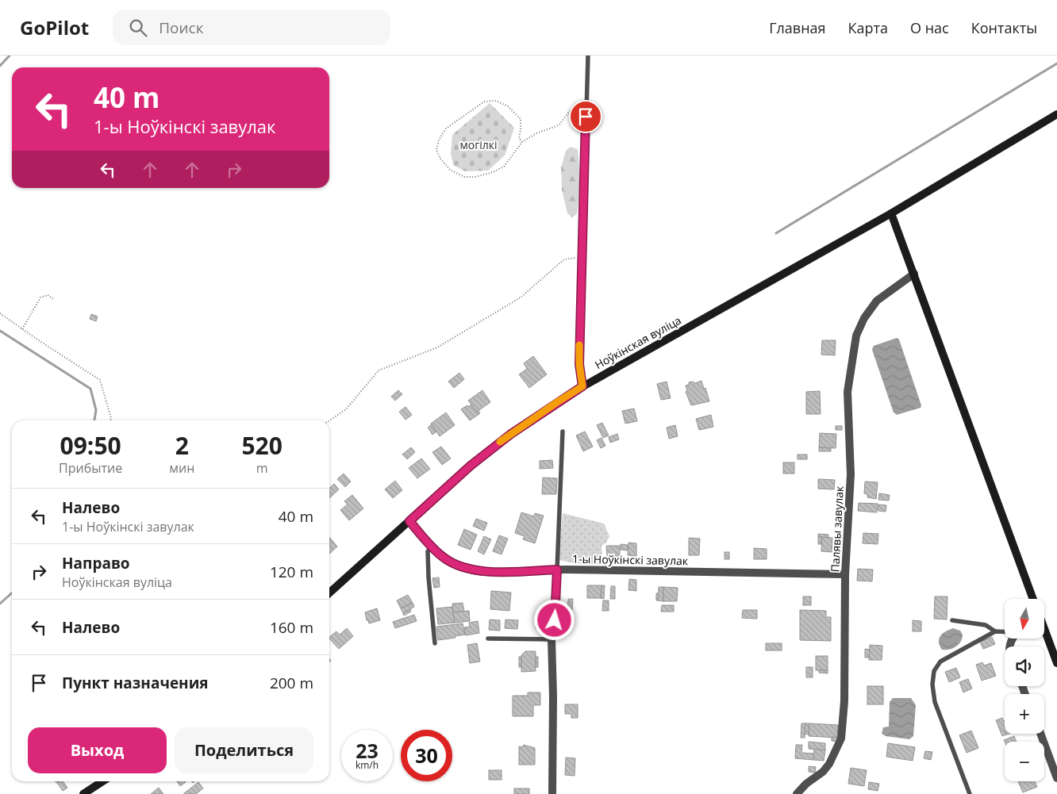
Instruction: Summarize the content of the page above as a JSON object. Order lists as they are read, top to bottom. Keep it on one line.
{"streets":{"main road":["Ноўкінская вуліца"],"street":["Палявы завулак","1-ы Ноўкінскі завулак"]},"crossings":[["Ноўкінская вуліца","1-ы Ноўкінскі завулак"],["Палявы завулак","1-ы Ноўкінскі завулак"]],"parks":["могілкі"],"north":"bottom","page":{"header":"GoPilot","search":"Поиск","nav":["Главная","Карта","О нас","Контакты"],"turn":["40 m","1-ы Ноўкінскі завулак"],"eta":["09:50","Прибытие","2","мин","520","m"],"list":[{"name":"Налево","note":"1-ы Ноўкінскі завулак","value":"40 m"},{"name":"Направо","note":"Ноўкінская вуліца","value":"120 m"},{"name":"Налево","value":"160 m"},{"name":"Пункт назначения","value":"200 m"}],"map_buttons":["+","−"],"buttons":["Выход","Поделиться"],"speed":"23 km/h","limit":"30"}}
